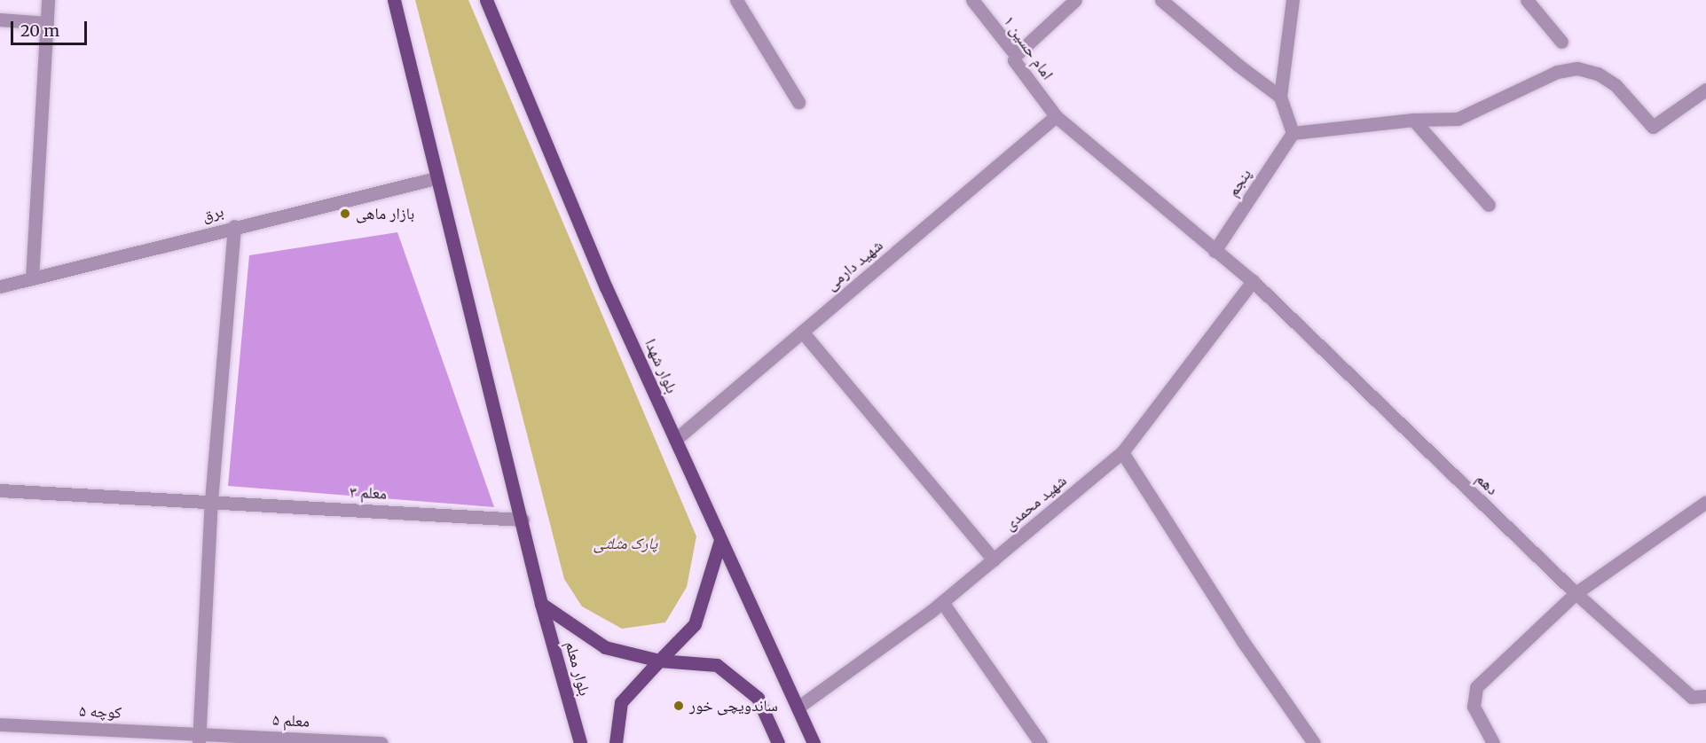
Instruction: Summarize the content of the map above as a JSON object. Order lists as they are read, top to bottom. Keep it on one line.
{"streets":{"main road":["بلوار شهدا","بلوار معلم"],"street":["امام حسین ۱","پنجم","برق","شهید دارمی","دهم","معلم ۳","شهید محمدی","کوچه ۵","معلم ۵"]},"crossings":[["امام حسین ۱","شهید دارمی"],["امام حسین ۱","دهم"],["پنجم","دهم"],["شهید دارمی","بلوار شهدا"],["شهید دارمی","دهم"],["بلوار شهدا","شهید محمدی"],["دهم","شهید محمدی"],["کوچه ۵","معلم ۵"]],"parks":["پارک مثلثی"],"places":["بازار ماهی","ساندویچی خور"],"scale_bar":"20 m"}
